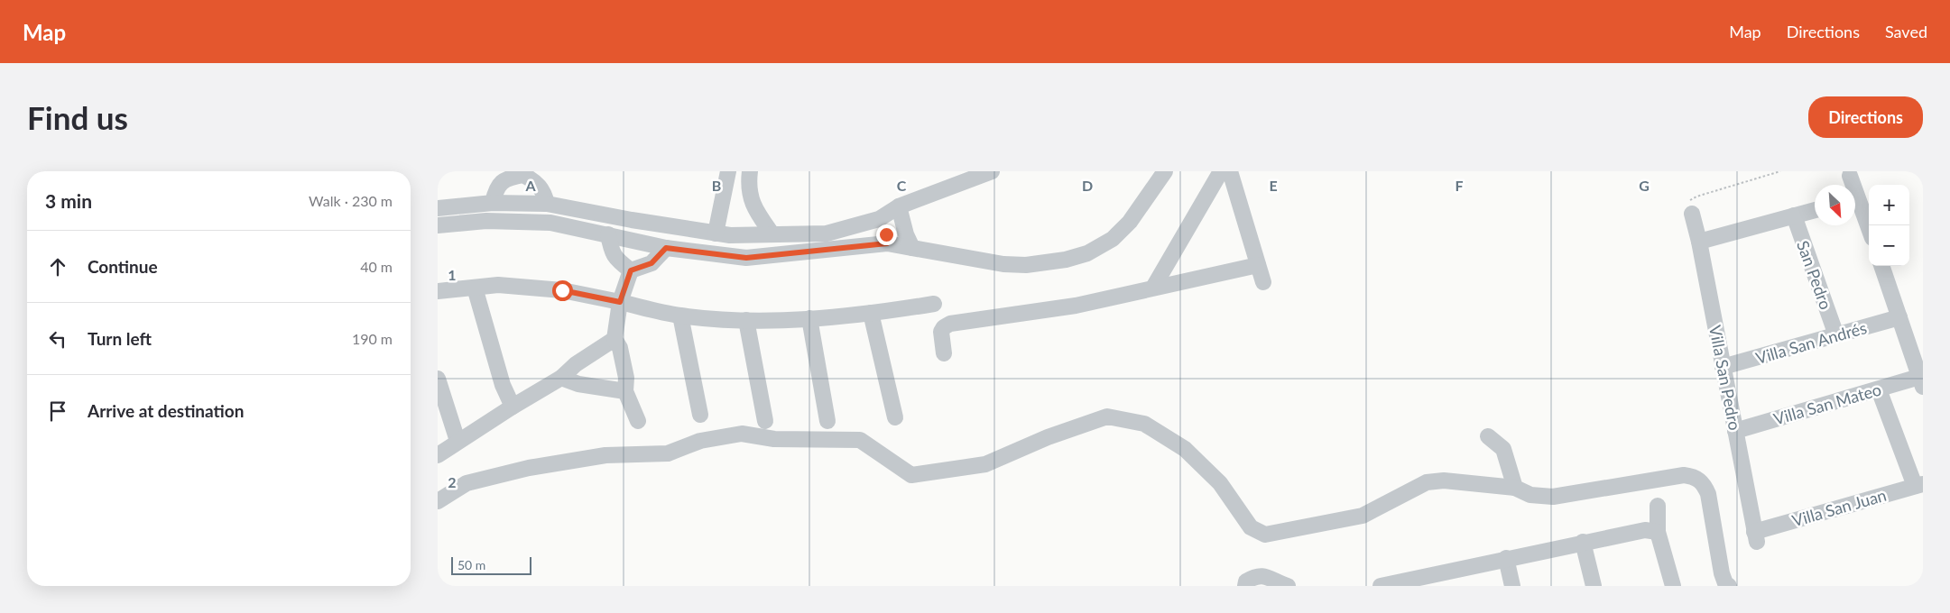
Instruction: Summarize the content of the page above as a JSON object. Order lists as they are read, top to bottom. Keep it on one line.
{"streets":{"street":["San Pedro","Villa San Andrés","Villa San Pedro","Villa San Mateo","Villa San Juan"]},"crossings":[["San Pedro","Villa San Andrés"],["Villa San Andrés","Villa San Pedro"],["Villa San Pedro","Villa San Mateo"],["Villa San Pedro","Villa San Juan"]],"scale_bar":"50 m","north":"bottom right","page":{"header":"Map","nav":["Map","Directions","Saved"],"buttons":"Directions","title":"Find us","heading":["3 min","Walk · 230 m"],"map_buttons":["+","−"],"list":[["Continue","40 m"],["Turn left","190 m"],"Arrive at destination"],"scale":"50 m"},"grid":{"columns":["A","B","C","D","E","F","G"],"rows":["1","2"]}}
